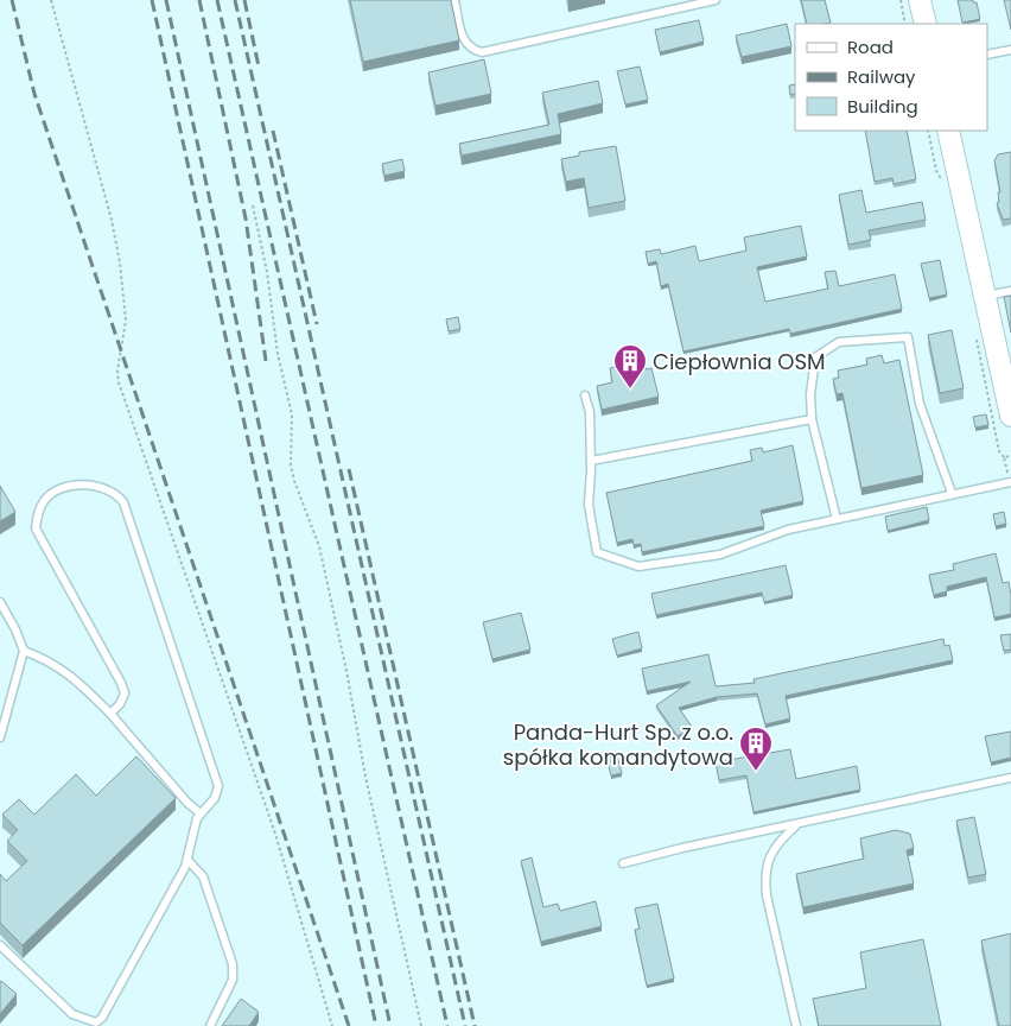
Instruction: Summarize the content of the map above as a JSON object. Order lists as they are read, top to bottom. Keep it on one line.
{"places":{"building":["Ciepłownia OSM","Panda-Hurt Sp. z o.o. spółka komandytowa"]},"legend":["Road","Railway","Building"]}
